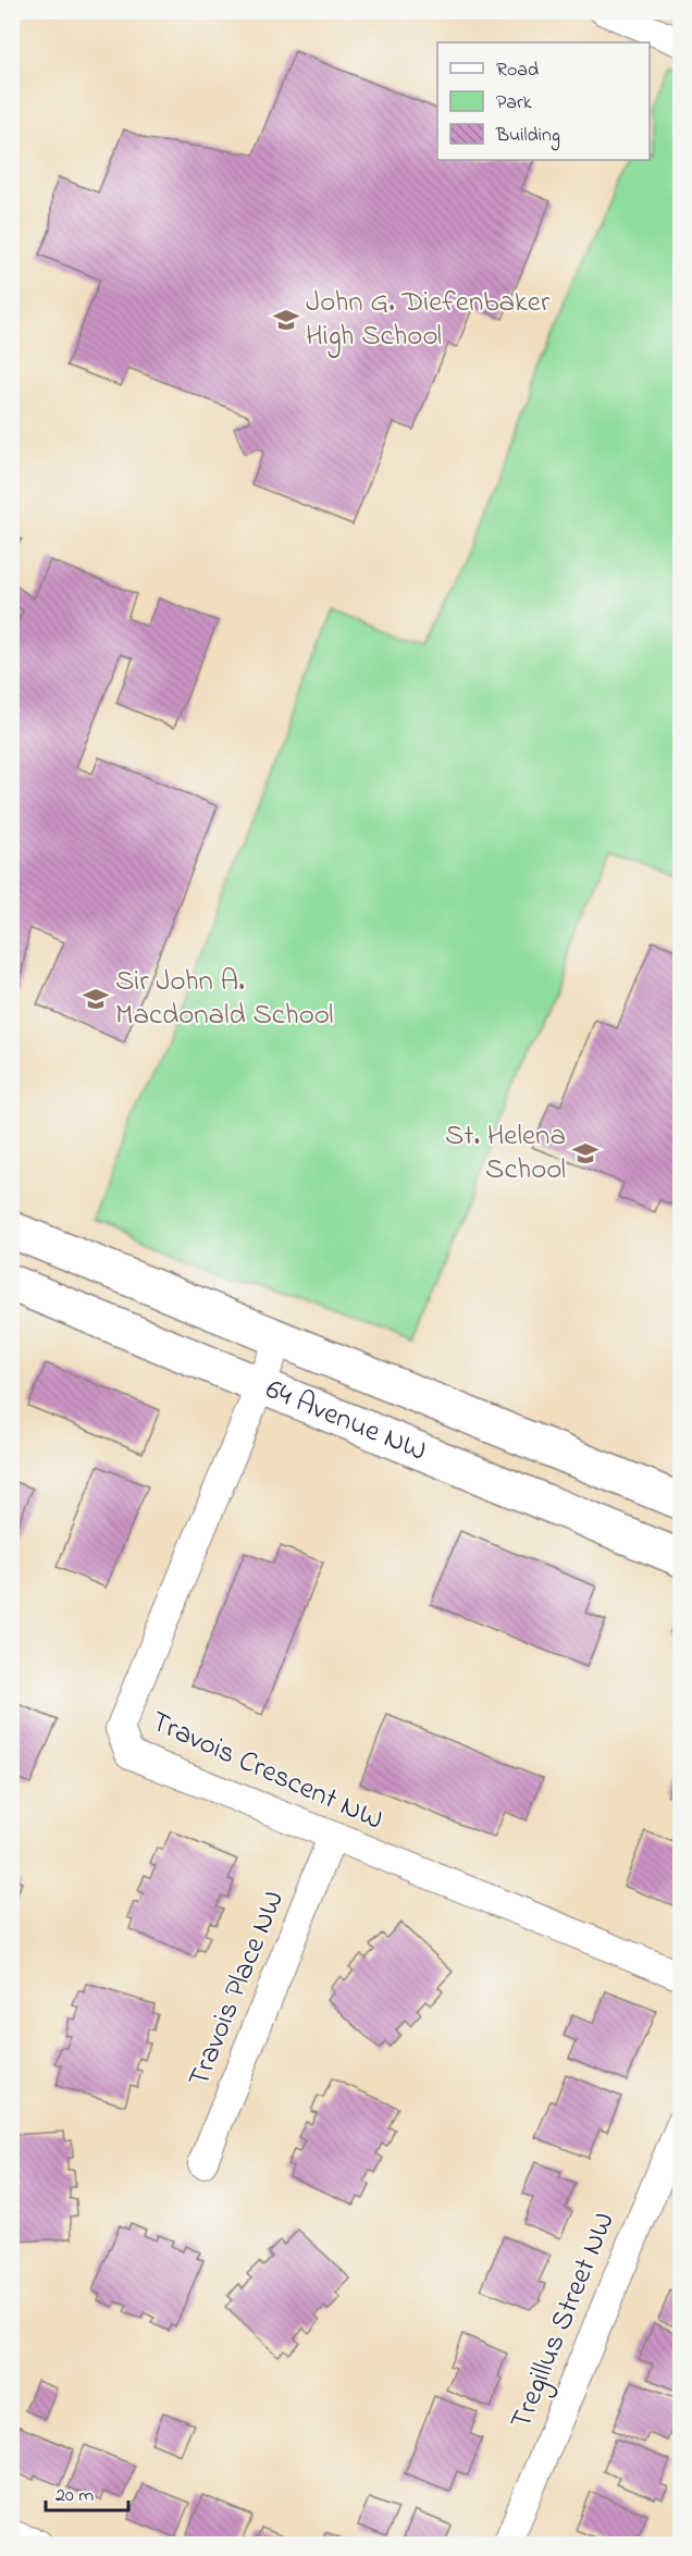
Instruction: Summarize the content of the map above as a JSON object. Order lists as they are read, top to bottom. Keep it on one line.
{"streets":{"main road":["64 Avenue NW"],"street":["Travois Crescent NW","Travois Place NW","Tregillus Street NW"]},"crossings":[["64 Avenue NW","Travois Crescent NW"],["Travois Crescent NW","Travois Place NW"]],"places":{"school or university":["John G. Diefenbaker High School","Sir John A. Macdonald School","St. Helena School"]},"legend":["Road","Park","Building"],"scale_bar":"20 m"}
